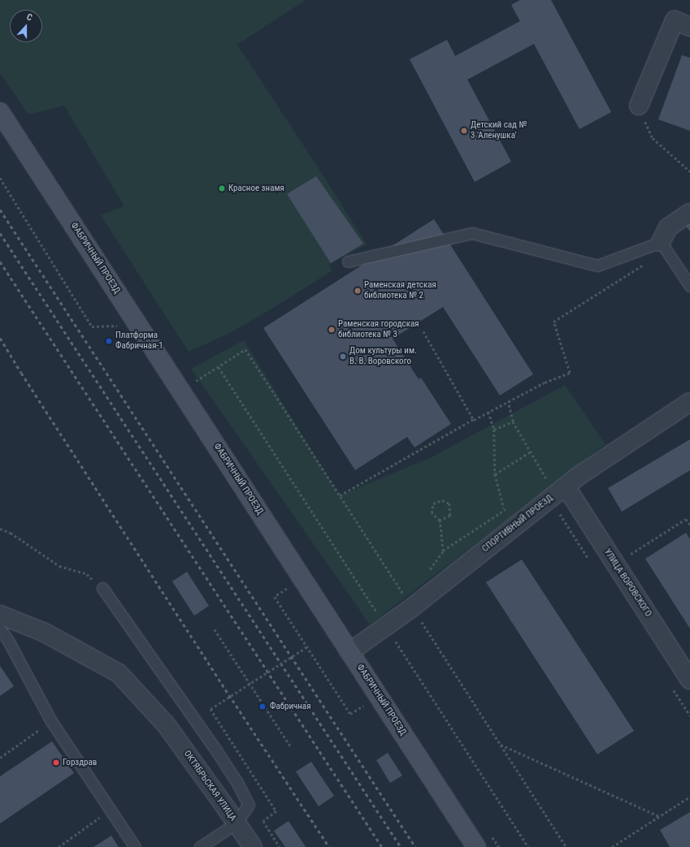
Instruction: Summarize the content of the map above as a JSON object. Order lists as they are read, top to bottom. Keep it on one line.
{"streets":{"main road":["ФАБРИЧНЫЙ ПРОЕЗД"],"street":["СПОРТИВНЫЙ ПРОЕЗД","УЛИЦА ВОРОВСКОГО","ОКТЯБРЬСКАЯ УЛИЦА"]},"crossings":[["ФАБРИЧНЫЙ ПРОЕЗД","СПОРТИВНЫЙ ПРОЕЗД"],["СПОРТИВНЫЙ ПРОЕЗД","УЛИЦА ВОРОВСКОГО"]],"places":["Детский сад № 3 'Аленушка'","Красное знамя","Раменская детская библиотека № 2","Раменская городская библиотека № 3","Платформа Фабричная-1","Дом культуры им. В. В. Воровского","Фабричная","Горздрав"],"north":"top"}
